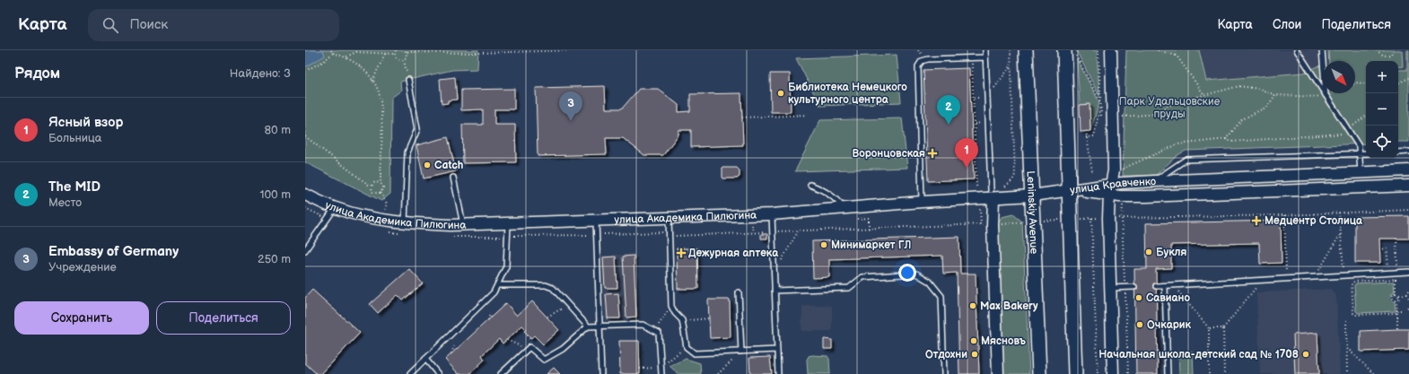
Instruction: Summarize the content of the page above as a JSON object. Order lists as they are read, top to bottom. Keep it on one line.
{"streets":{"main road":["Leninskiy Avenue"],"street":["улица Кравченко","улица Академика Пилюгина"]},"crossings":[["улица Кравченко","улица Академика Пилюгина"],["Leninskiy Avenue","улица Академика Пилюгина"]],"parks":["Парк Удальцовские пруды"],"places":{"other":["Библиотека Немецкого культурного центра","Catch","Минимаркет ГЛ","Букля","Савиано","Max Bakery","Очкарик","Мясновъ","Отдохни","Начальная школа-детский сад № 1708"],"health":["Воронцовская","Медцентр Столица","Дежурная аптека"]},"north":"bottom right","page":{"header":"Карта","search":"Поиск","nav":["Карта","Слои","Поделиться"],"heading":["Рядом","Найдено: 3"],"map_buttons":["+","−"],"pins":["3","2","1"],"list":[{"mark":"1","name":"Ясный взор","note":"Больница","value":"80 m"},{"mark":"2","name":"The MID","note":"Место","value":"100 m"},{"mark":"3","name":"Embassy of Germany","note":"Учреждение","value":"250 m"}],"buttons":["Сохранить","Поделиться"]}}
